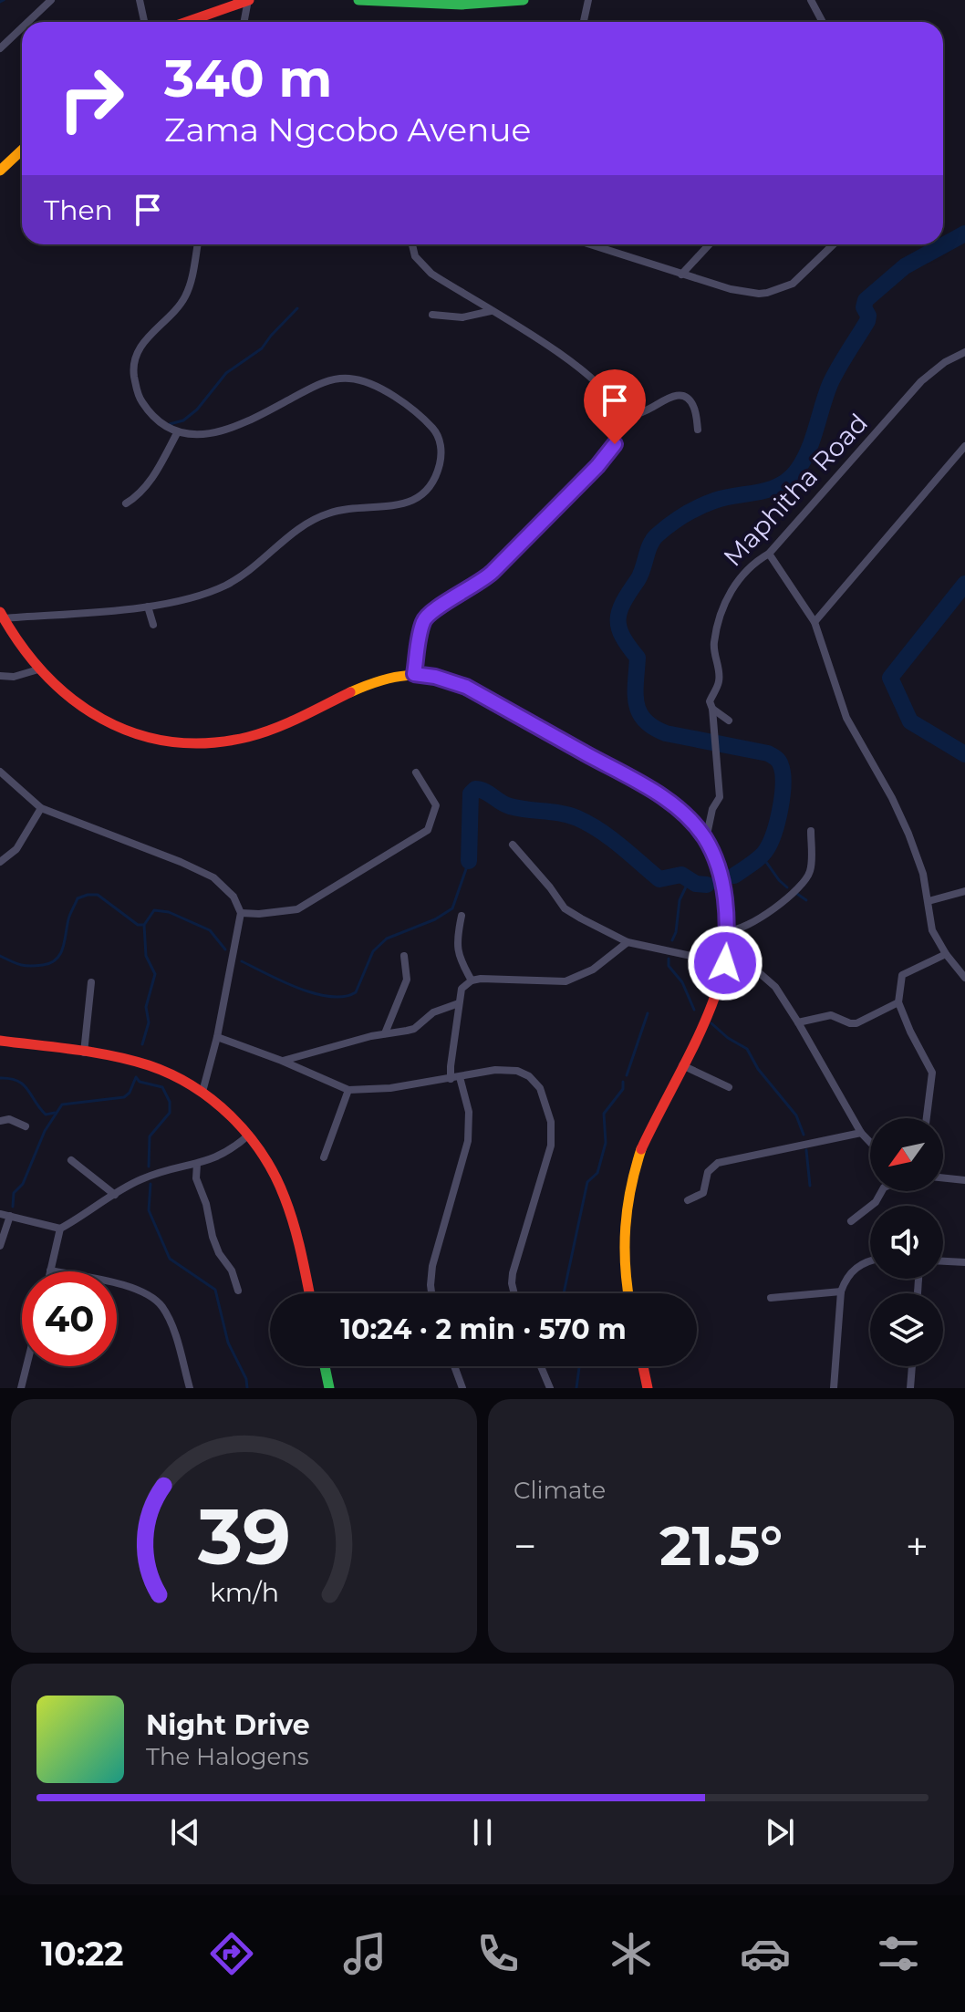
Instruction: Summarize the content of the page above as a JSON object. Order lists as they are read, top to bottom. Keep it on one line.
{"streets":{"street":["Maphitha Road"]},"north":"bottom left","page":{"turn":["340 m","Zama Ngcobo Avenue"],"then":"Then","limit":"40","trip":"10:24 · 2 min · 570 m","tile":"Climate","heat":["−","21.5°","+"],"song":["Night Drive","The Halogens"],"tabs":"10:22","gauge":["39","km/h"]}}
